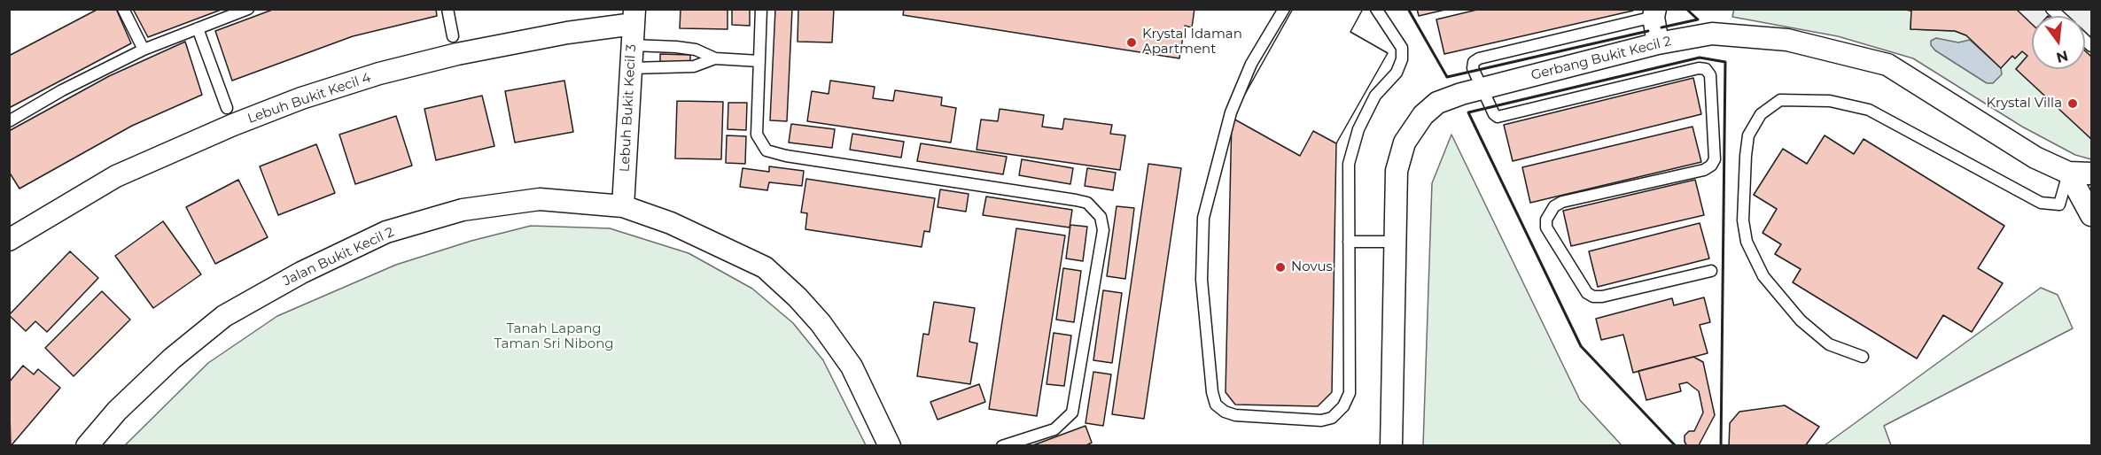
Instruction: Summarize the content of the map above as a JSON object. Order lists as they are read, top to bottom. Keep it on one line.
{"streets":{"street":["Gerbang Bukit Kecil 2","Lebuh Bukit Kecil 4","Lebuh Bukit Kecil 3","Jalan Bukit Kecil 2"]},"crossings":[["Lebuh Bukit Kecil 4","Lebuh Bukit Kecil 3"],["Lebuh Bukit Kecil 3","Jalan Bukit Kecil 2"]],"parks":["Tanah Lapang Taman Sri Nibong"],"places":["Krystal Idaman Apartment","Krystal Villa","Novus"],"north":"bottom"}
